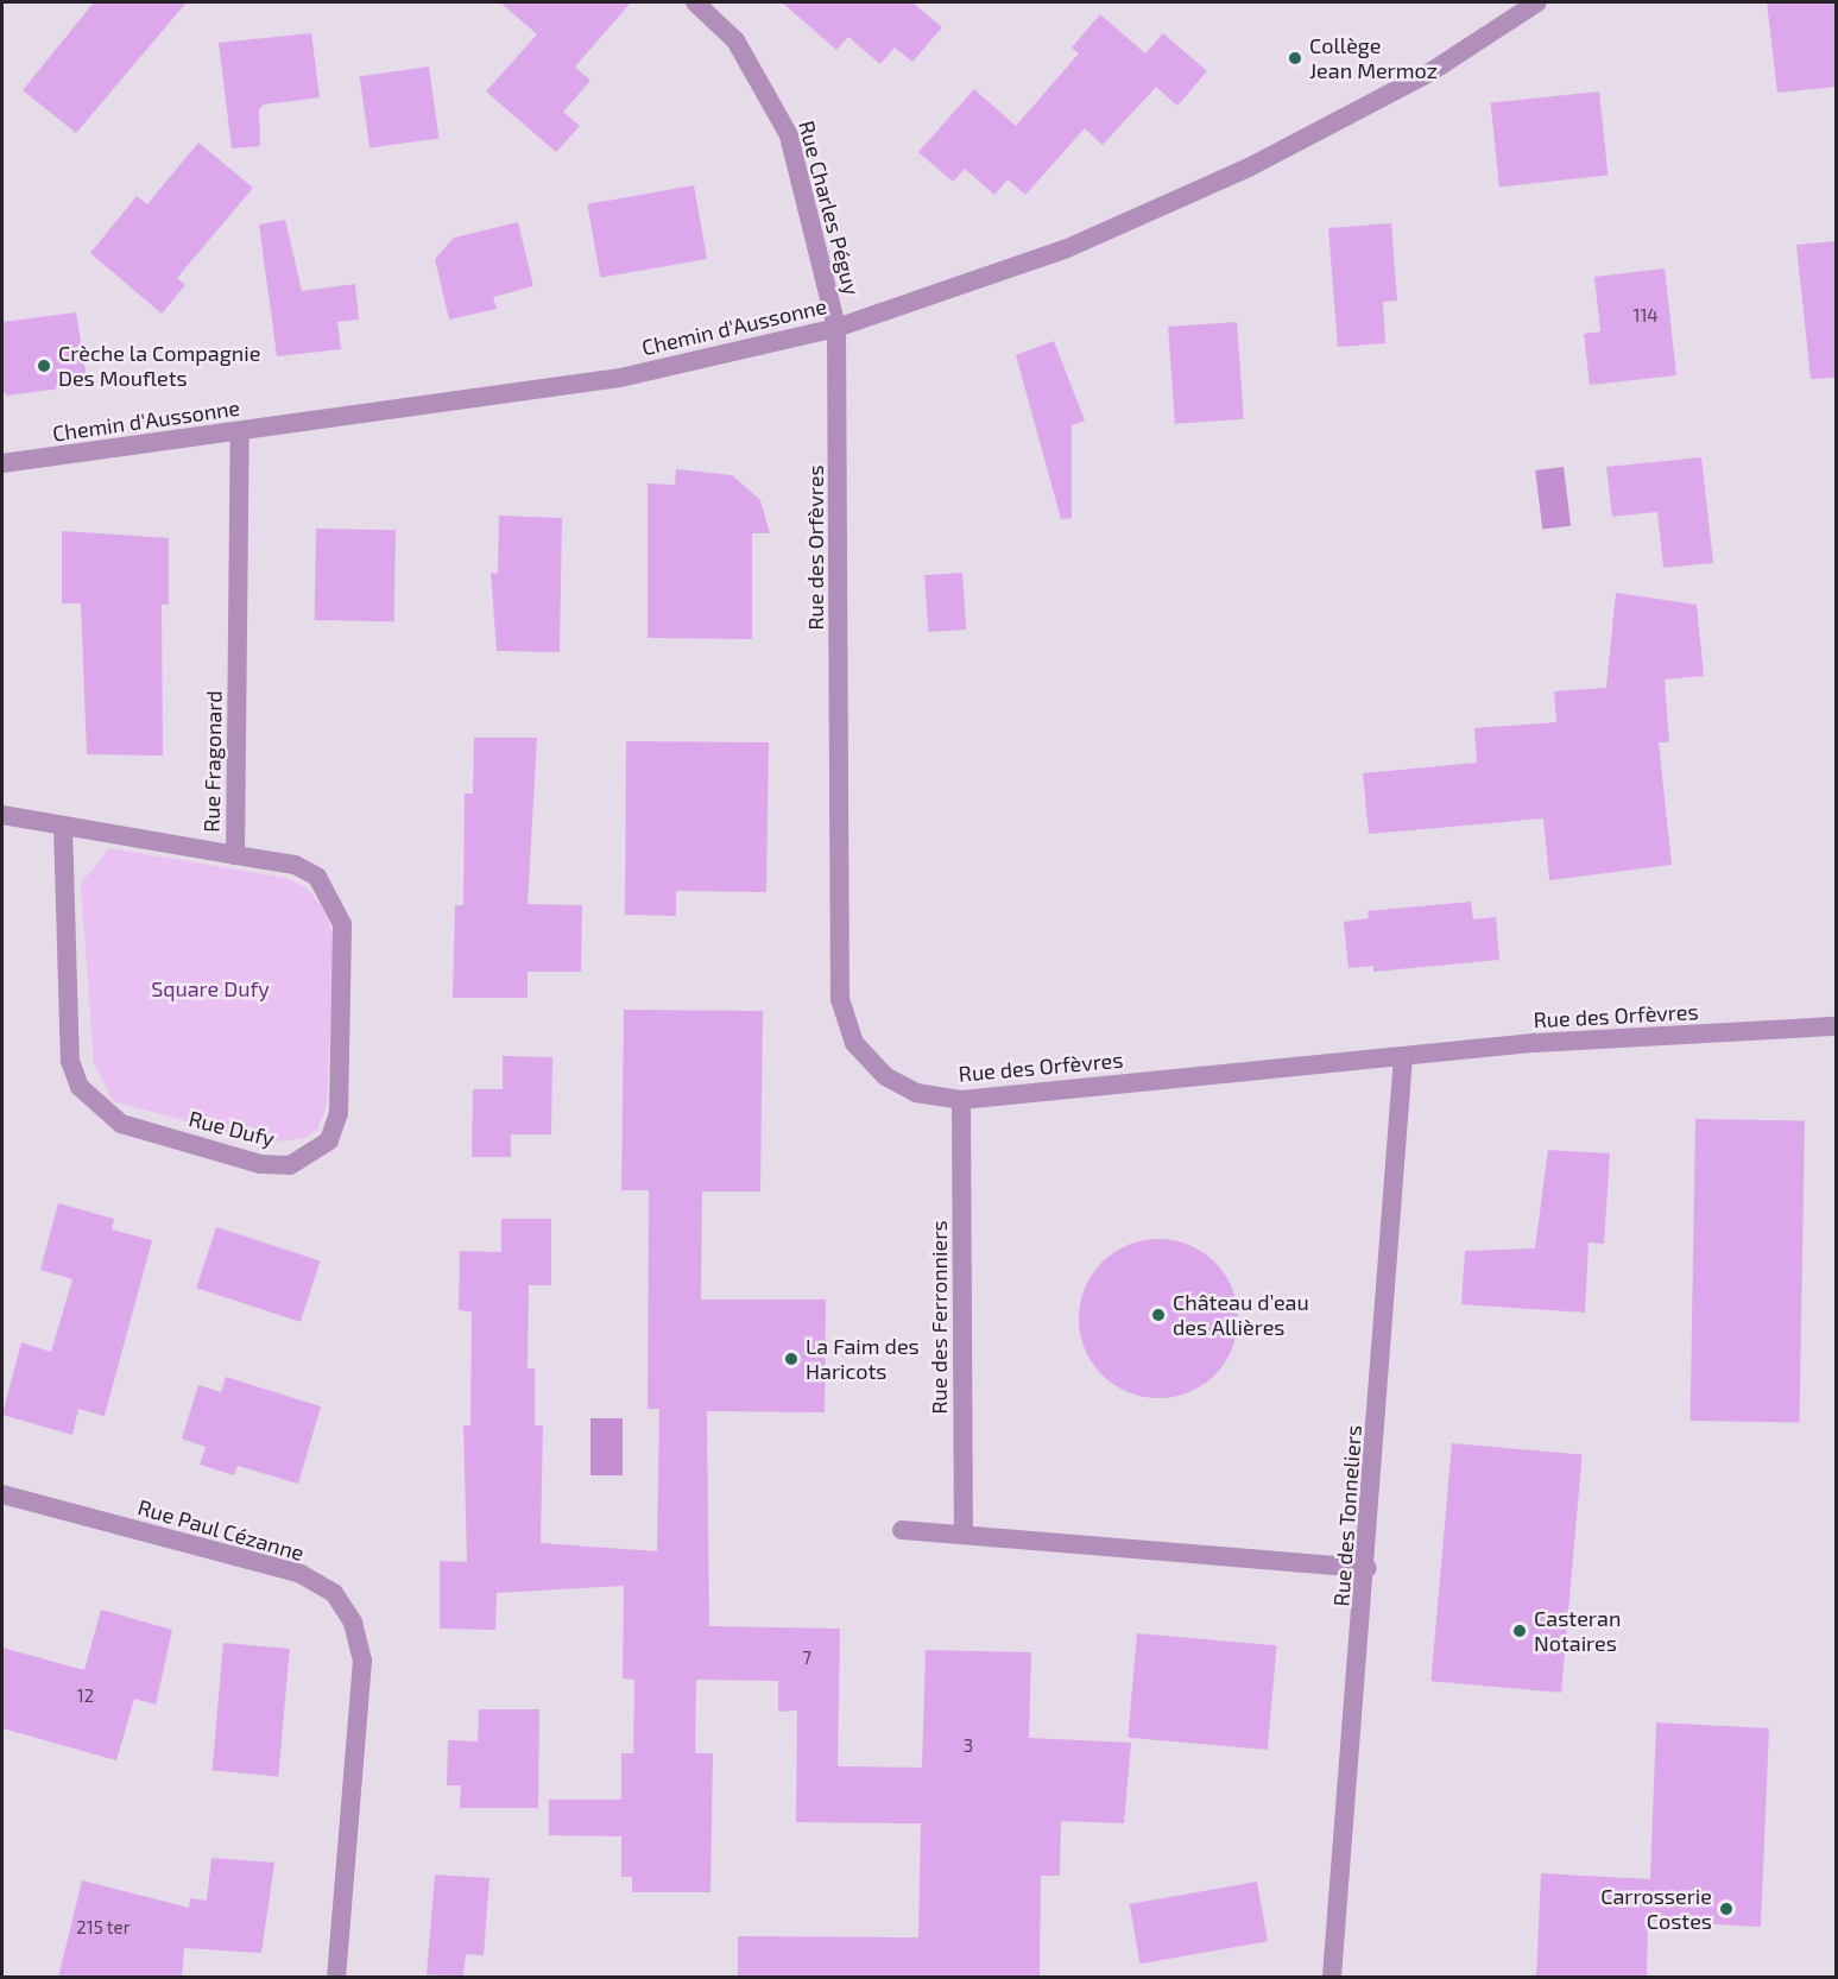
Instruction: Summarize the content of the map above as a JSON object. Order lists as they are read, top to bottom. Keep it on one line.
{"streets":{"street":["Rue Charles Péguy","Chemin d'Aussonne","Rue des Orfèvres","Rue Fragonard","Rue Dufy","Rue des Ferronniers","Rue des Tonneliers","Rue Paul Cézanne"]},"crossings":[["Rue Charles Péguy","Chemin d'Aussonne"],["Rue Charles Péguy","Rue des Orfèvres"],["Chemin d'Aussonne","Rue des Orfèvres"],["Chemin d'Aussonne","Rue Fragonard"],["Rue des Orfèvres","Rue des Ferronniers"],["Rue des Orfèvres","Rue des Tonneliers"],["Rue Fragonard","Rue Dufy"]],"parks":["Square Dufy"],"places":["Collège Jean Mermoz","Crèche la Compagnie Des Mouflets","Château d’eau des Allières","La Faim des Haricots","Casteran Notaires","Carrosserie Costes"],"house_numbers":["114","7","12","3","215 ter"]}
